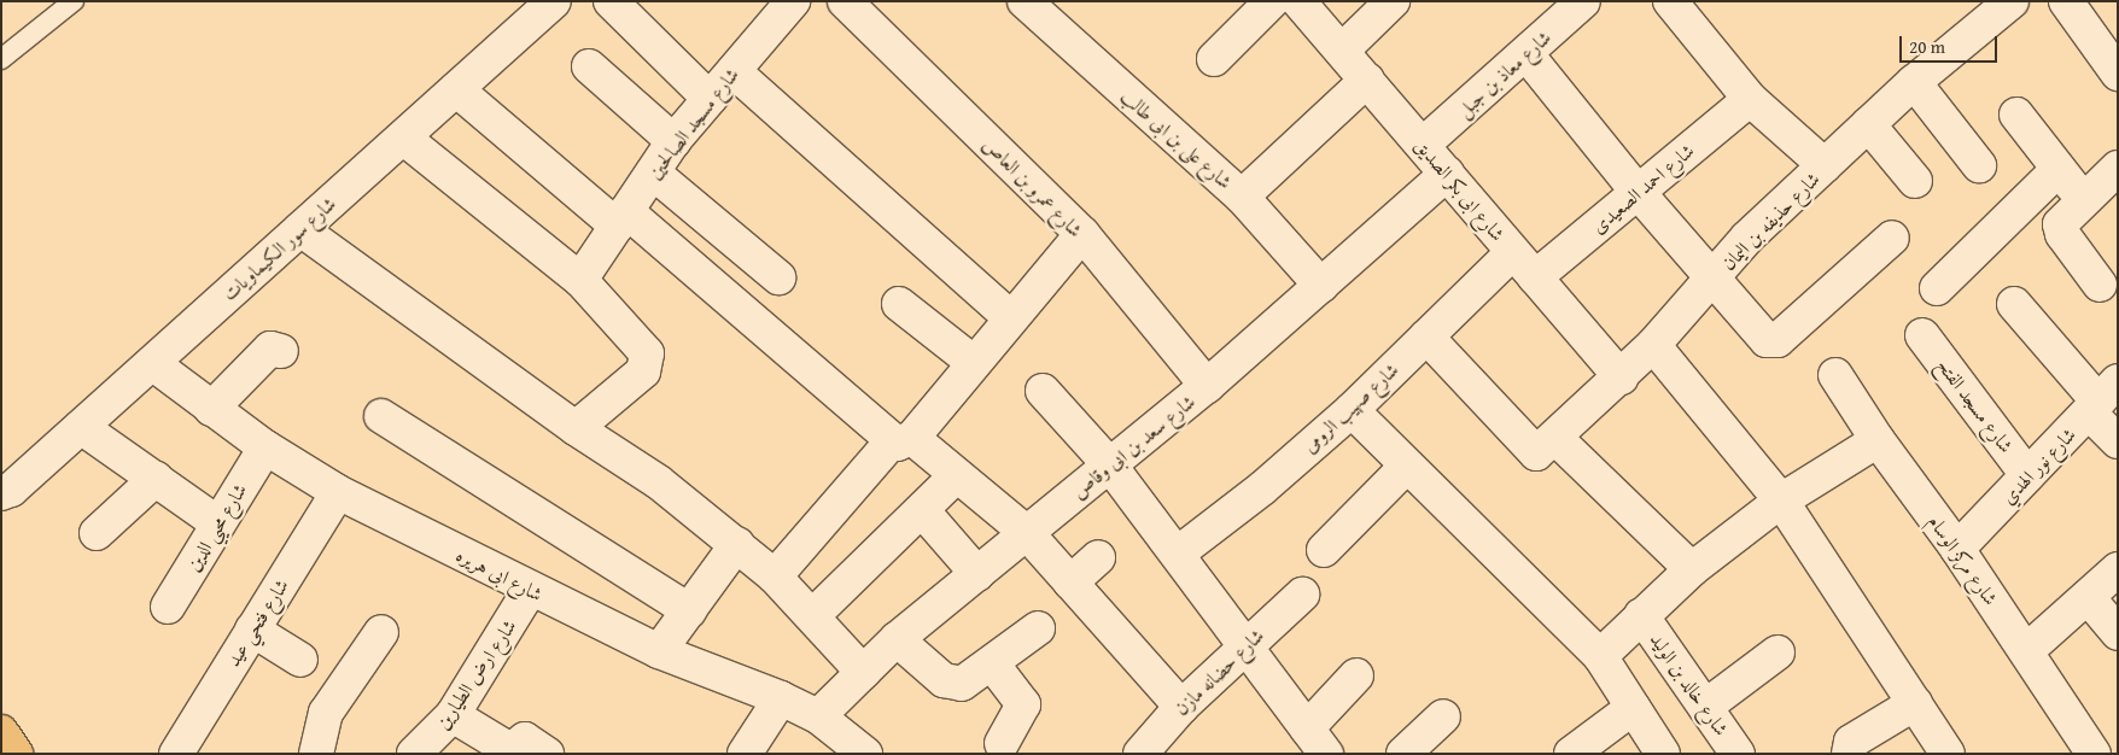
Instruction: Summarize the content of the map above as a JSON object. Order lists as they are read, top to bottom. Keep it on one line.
{"streets":{"street":["شارع معاذ بن جبل","شارع مسجد الصالحين","شارع على بن ابى طالب","شارع عمرو بن العاص","شارع احمد الصعيدى","شارع ابى بكر الصديق","شارع حذيفه بن اليمان","شارع سور الكيماويات","شارع مسجد الفتح","شارع صهيب الرومى","شارع سعد بن ابى وقاص","شارع نور الهدي","شارع محيي الدين","شارع مركز الوسام","شارع ابى هريره","شارع فتحي عيد","شارع حضانه مازن","شارع ارض الطيارين","شارع خالد بن الوليد"]},"crossings":[["شارع معاذ بن جبل","شارع ابى بكر الصديق"],["شارع على بن ابى طالب","شارع سعد بن ابى وقاص"],["شارع عمرو بن العاص","شارع سعد بن ابى وقاص"],["شارع احمد الصعيدى","شارع ابى بكر الصديق"],["شارع ابى بكر الصديق","شارع حذيفه بن اليمان"],["شارع ابى بكر الصديق","شارع صهيب الرومى"],["شارع ابى بكر الصديق","شارع سعد بن ابى وقاص"],["شارع سور الكيماويات","شارع ابى هريره"],["شارع مسجد الفتح","شارع نور الهدي"],["شارع سعد بن ابى وقاص","شارع ابى هريره"],["شارع نور الهدي","شارع مركز الوسام"],["شارع محيي الدين","شارع ابى هريره"],["شارع ابى هريره","شارع فتحي عيد"],["شارع ابى هريره","شارع ارض الطيارين"]],"scale_bar":"20 m"}
